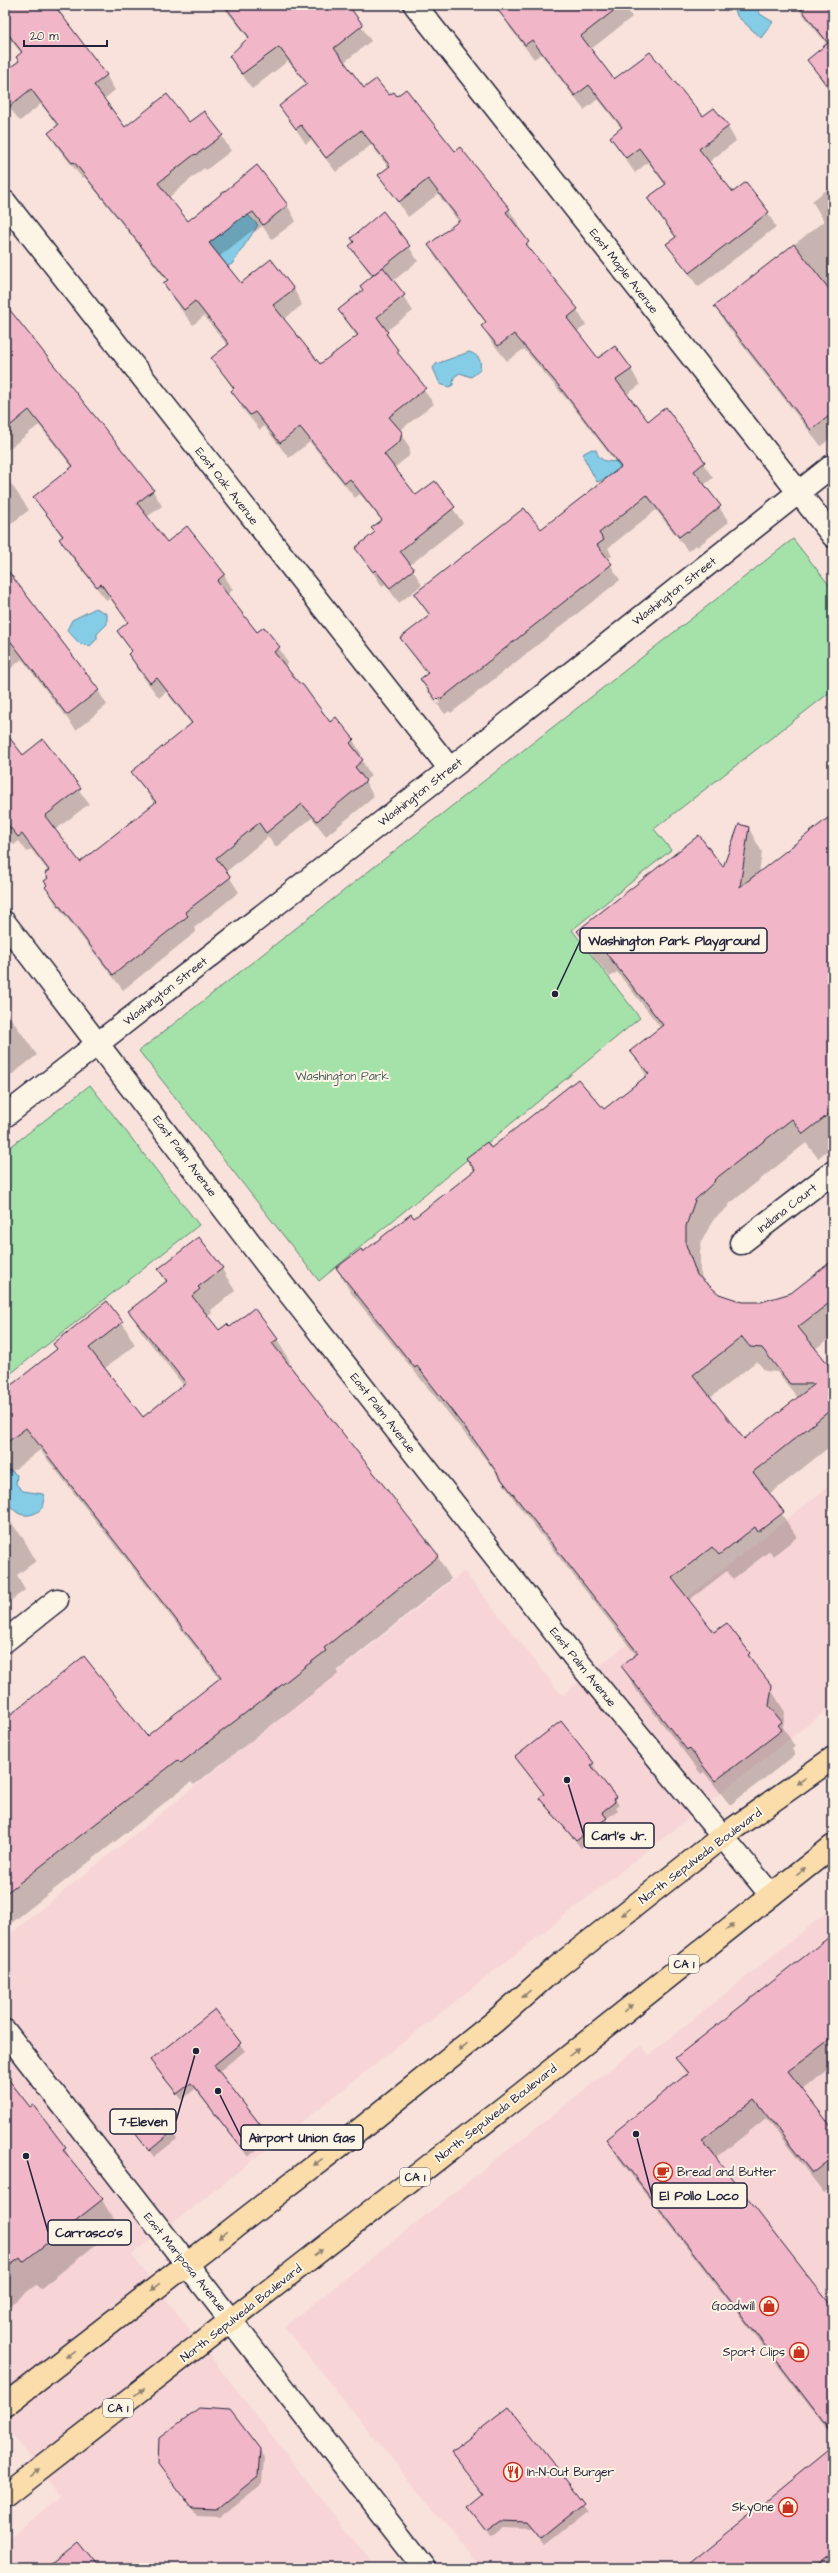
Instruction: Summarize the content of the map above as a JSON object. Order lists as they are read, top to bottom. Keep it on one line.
{"streets":{"highway":["North Sepulveda Boulevard","CA 1"],"street":["East Maple Avenue","East Oak Avenue","Washington Street","East Palm Avenue","Indiana Court","East Mariposa Avenue"]},"crossings":[["East Maple Avenue","Washington Street"],["East Oak Avenue","Washington Street"],["Washington Street","East Palm Avenue"],["East Palm Avenue","North Sepulveda Boulevard"],["North Sepulveda Boulevard","East Mariposa Avenue"]],"parks":["Washington Park"],"places":{"other":["Washington Park Playground","Carl's Jr.","7-Eleven","Airport Union Gas","El Pollo Loco","Carrasco's"],"cafe":["Bread and Butter"],"shop":["Goodwill","Sport Clips","SkyOne"],"restaurant":["In-N-Out Burger"]},"scale_bar":"20 m"}
